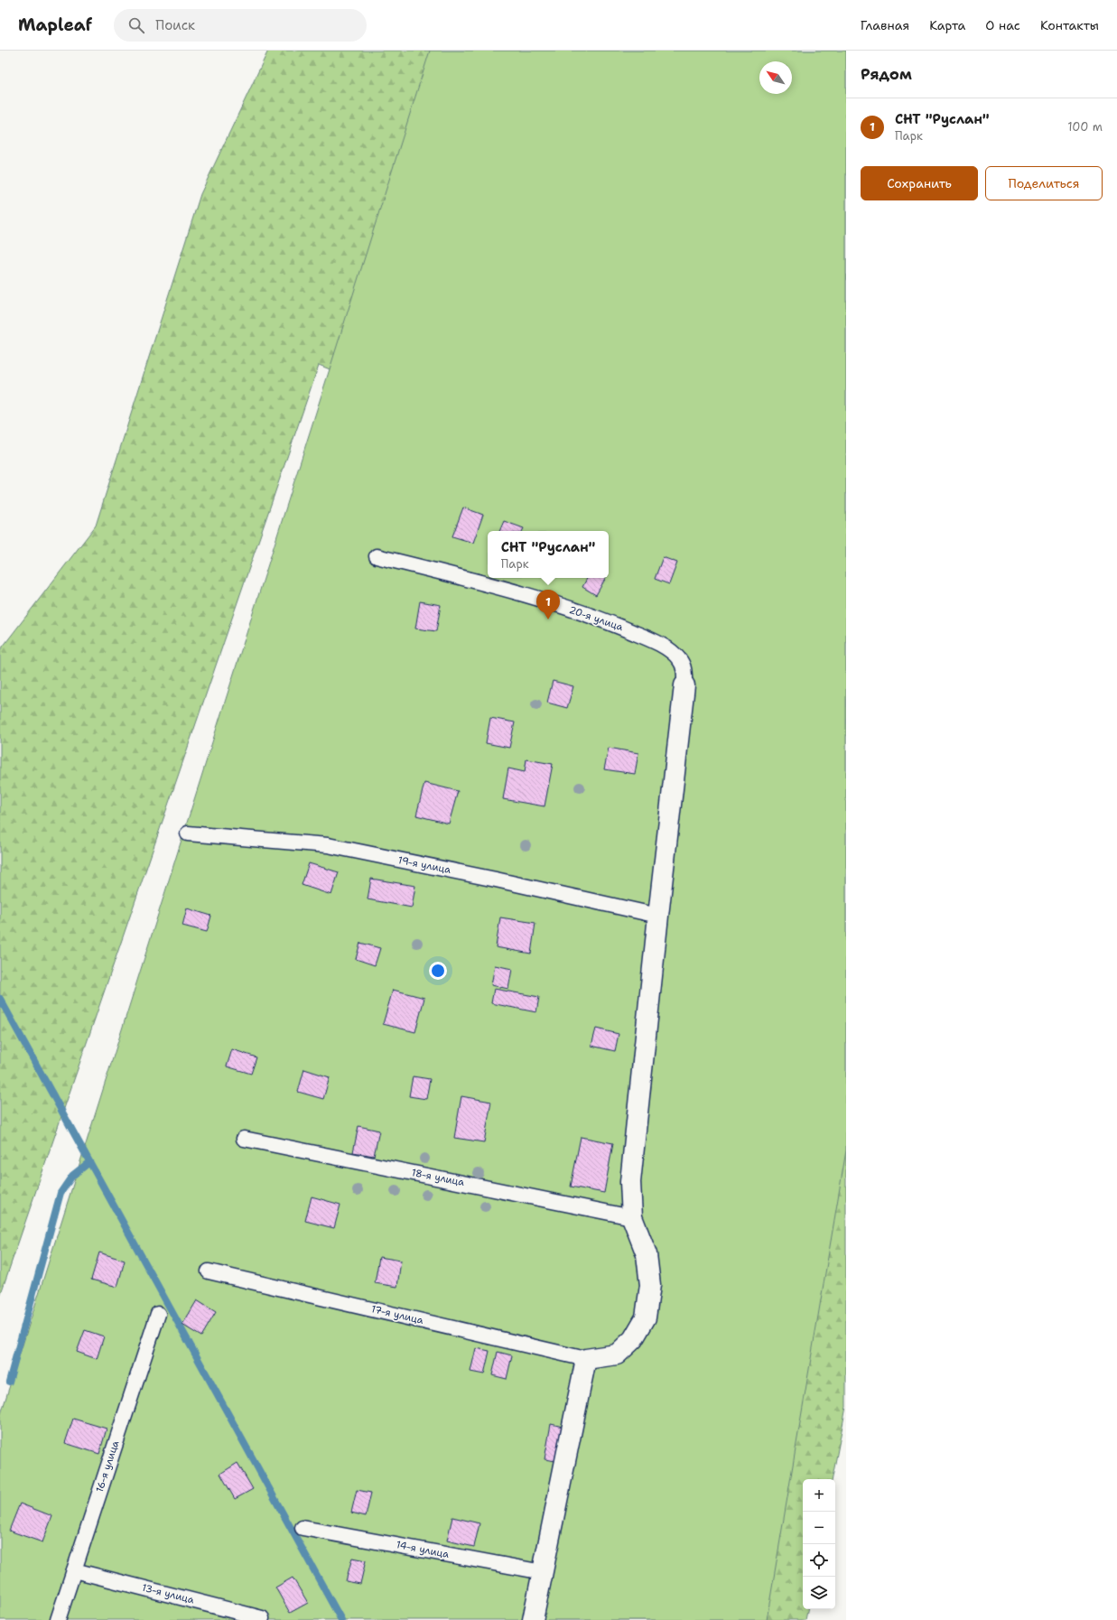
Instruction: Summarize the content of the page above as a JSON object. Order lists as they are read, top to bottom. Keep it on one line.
{"streets":{"lane":["20-я улица","19-я улица","18-я улица","17-я улица","16-я улица","14-я улица","13-я улица"]},"crossings":[["16-я улица","13-я улица"]],"north":"top left","page":{"header":"Mapleaf","search":"Поиск","nav":["Главная","Карта","О нас","Контакты"],"heading":"Рядом","list":[{"mark":"1","name":"СНТ \"Руслан\"","note":"Парк","value":"100 m"}],"buttons":["Сохранить","Поделиться"],"popup":["СНТ \"Руслан\"","Парк"],"pins":"1","map_buttons":["+","−"]}}
